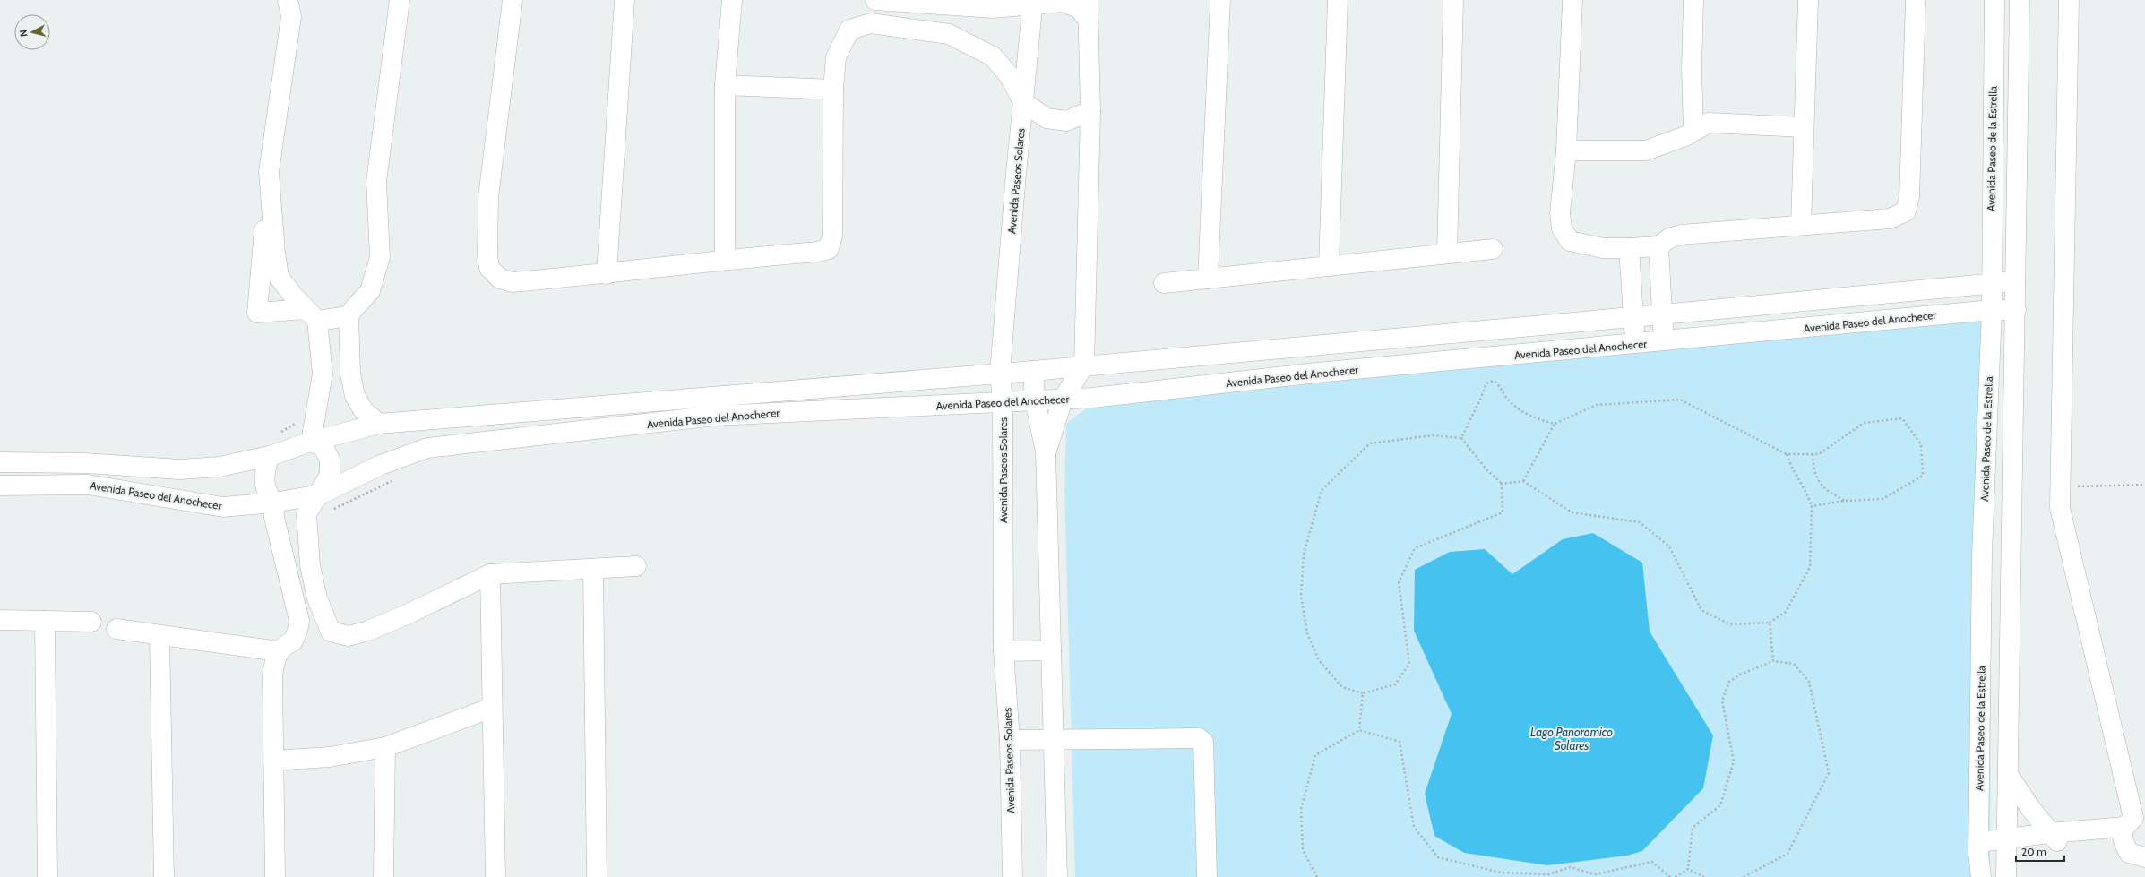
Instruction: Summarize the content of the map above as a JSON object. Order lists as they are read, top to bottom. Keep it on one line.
{"streets":{"street":["Avenida Paseo de la Estrella","Avenida Paseos Solares","Avenida Paseo del Anochecer"]},"crossings":[["Avenida Paseo de la Estrella","Avenida Paseo del Anochecer"],["Avenida Paseos Solares","Avenida Paseo del Anochecer"]],"water":["Lago Panoramico Solares"],"scale_bar":"20 m","north":"left"}
